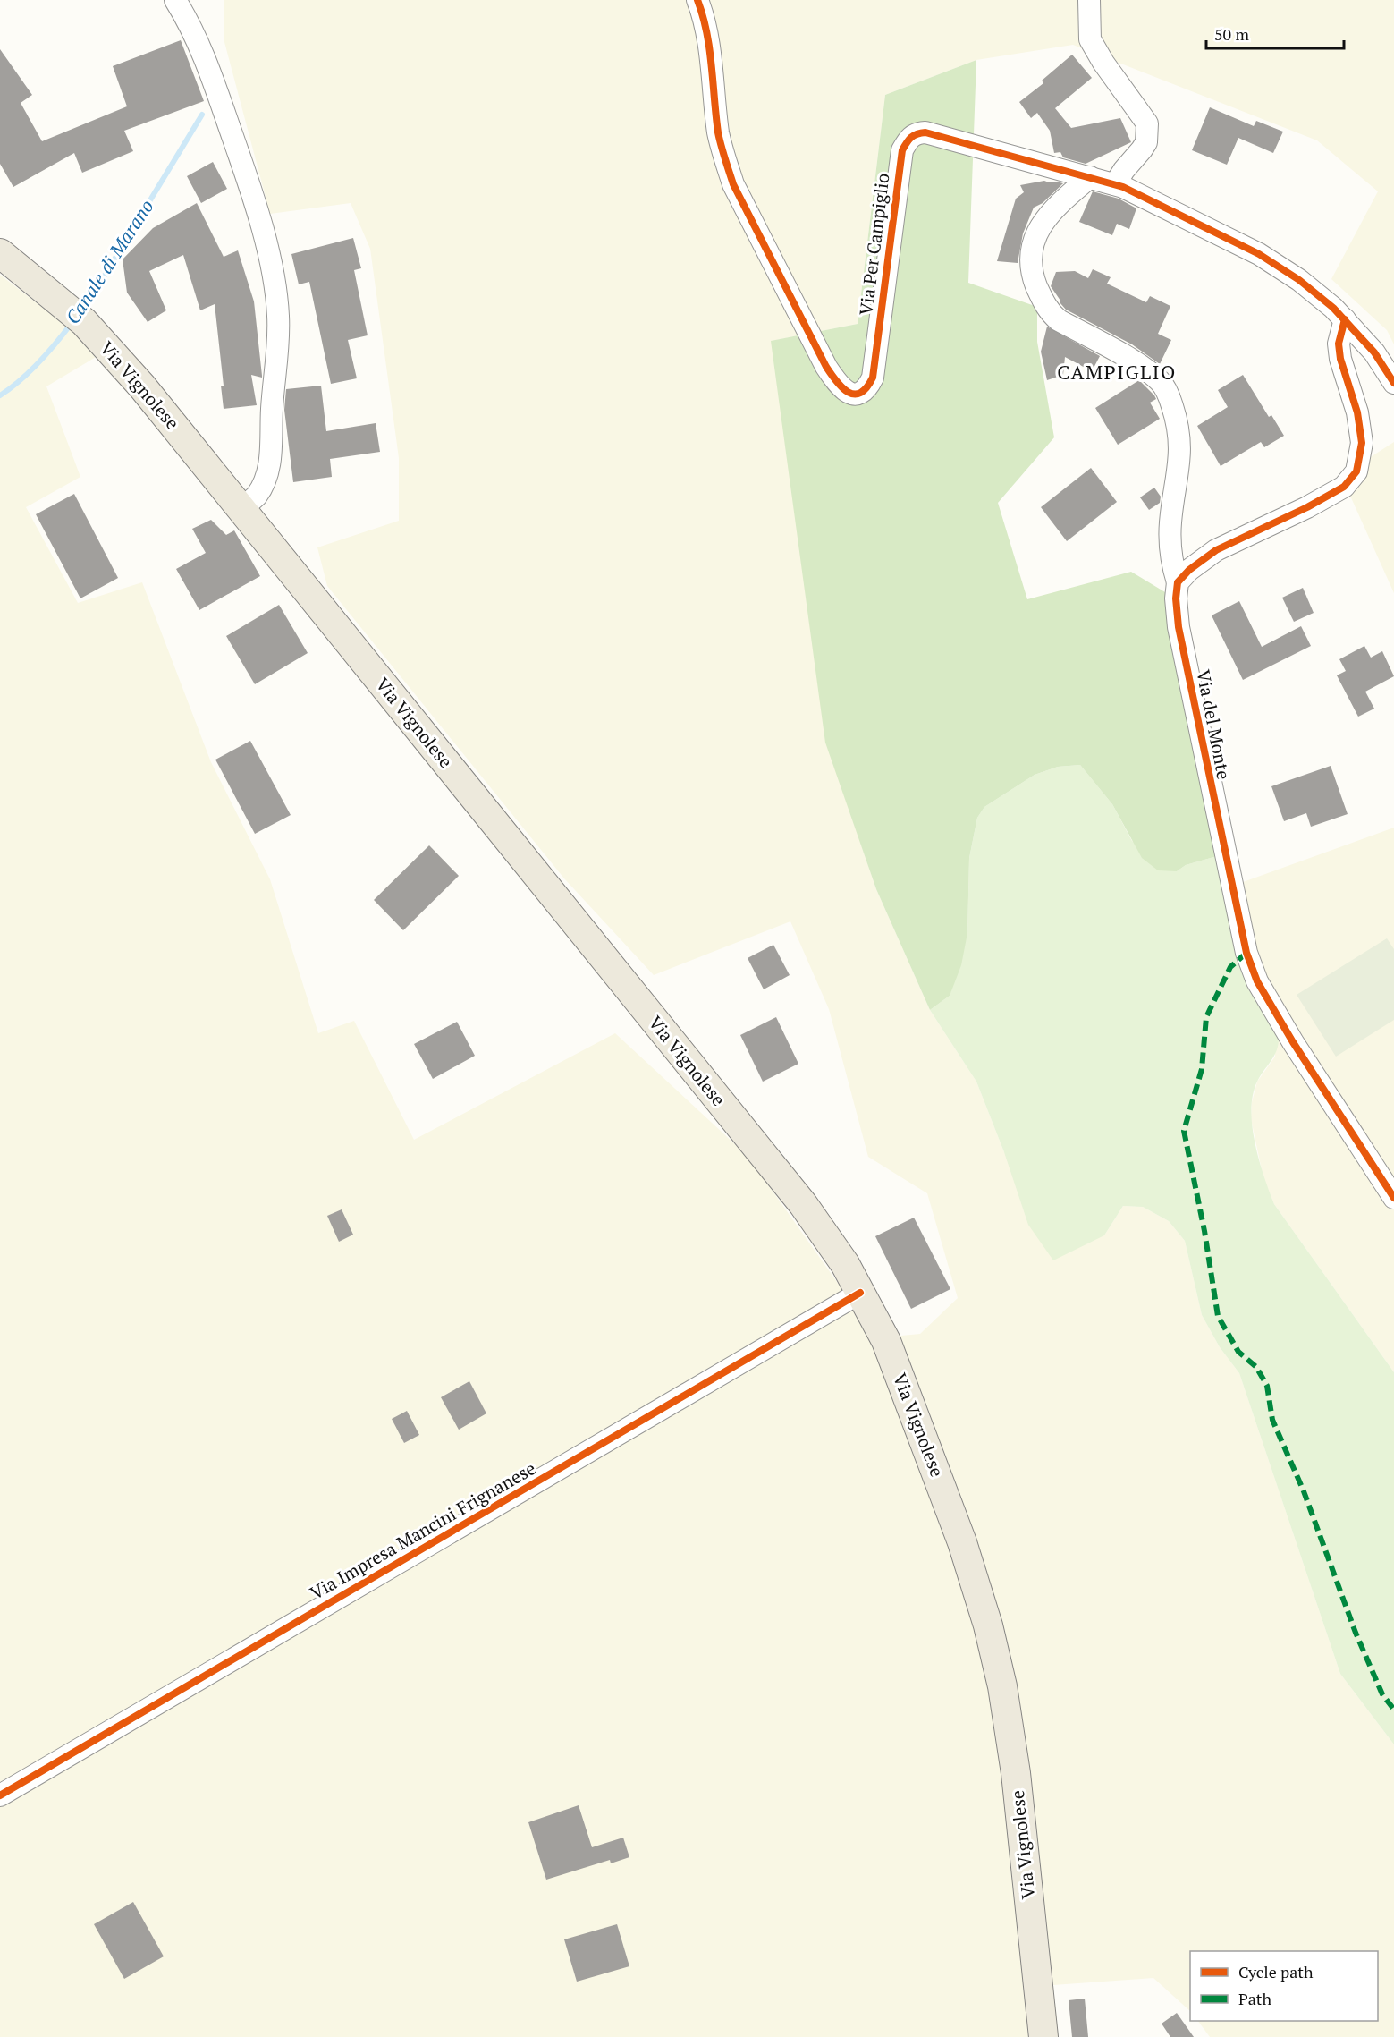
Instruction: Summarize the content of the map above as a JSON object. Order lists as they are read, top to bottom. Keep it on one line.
{"streets":{"main road":["Via Vignolese"],"street":["Via Per Campiglio","Via del Monte","Via Impresa Mancini Frignanese"]},"crossings":[["Via Per Campiglio","Via del Monte"],["Via Vignolese","Via Impresa Mancini Frignanese"]],"districts":["CAMPIGLIO"],"water":["Canale di Marano"],"legend":["Cycle path","Path"],"scale_bar":"50 m"}
